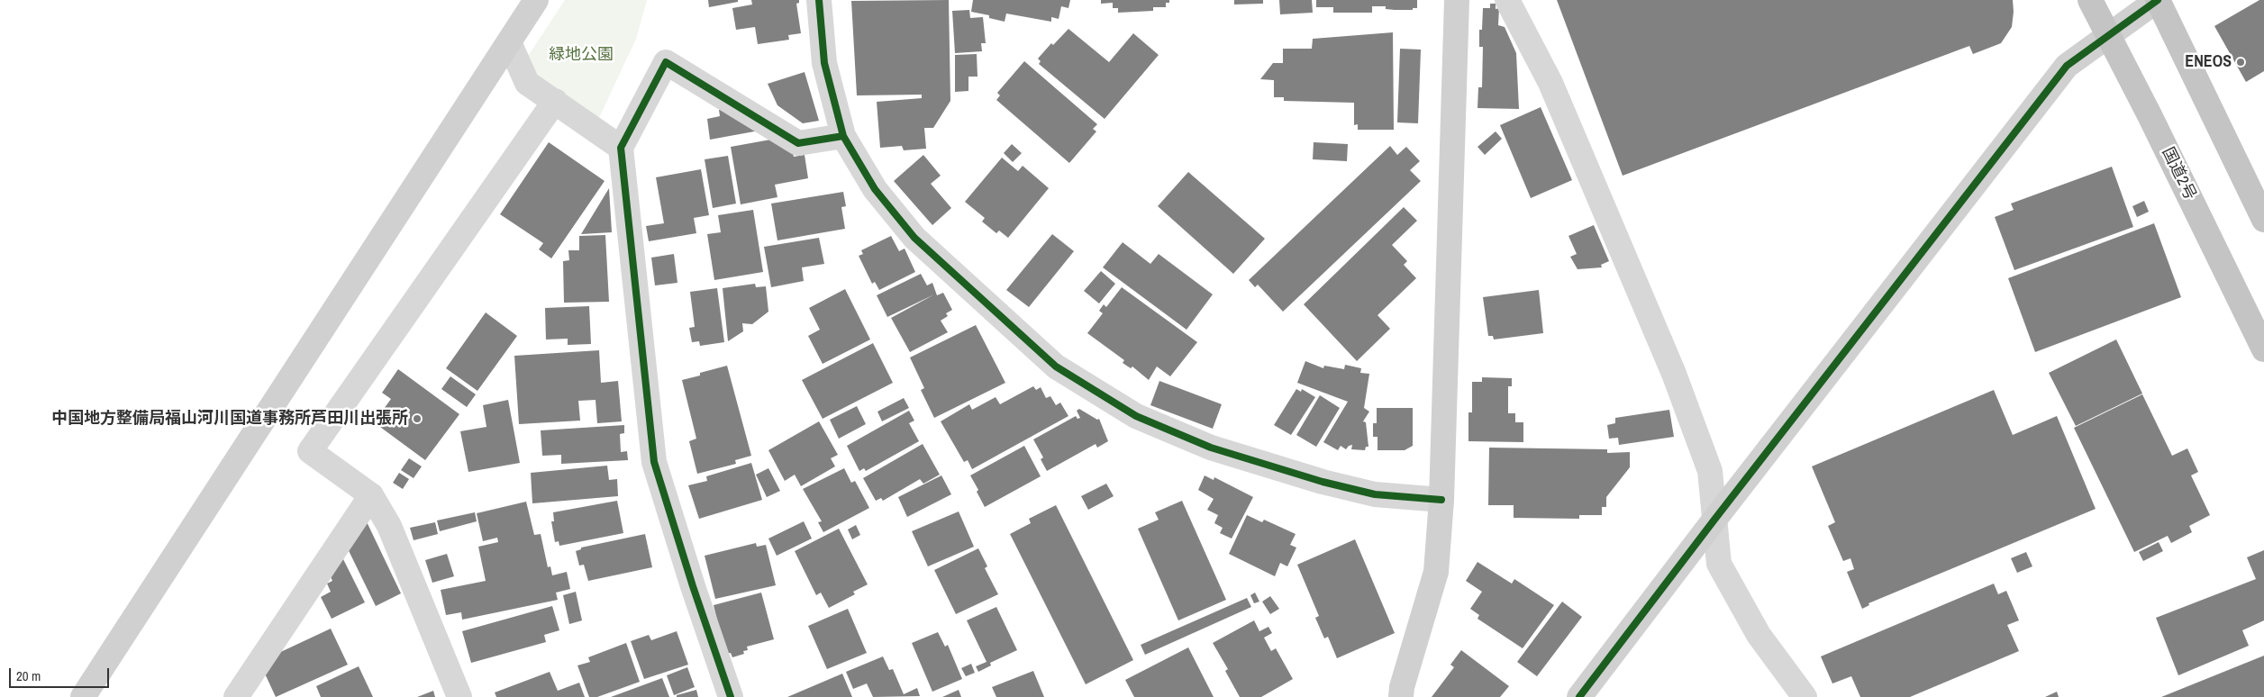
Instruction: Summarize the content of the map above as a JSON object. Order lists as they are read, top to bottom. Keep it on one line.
{"streets":{"highway":["国道2号"]},"parks":["緑地公園"],"places":["ENEOS","中国地方整備局福山河川国道事務所芦田川出張所"],"scale_bar":"20 m"}
